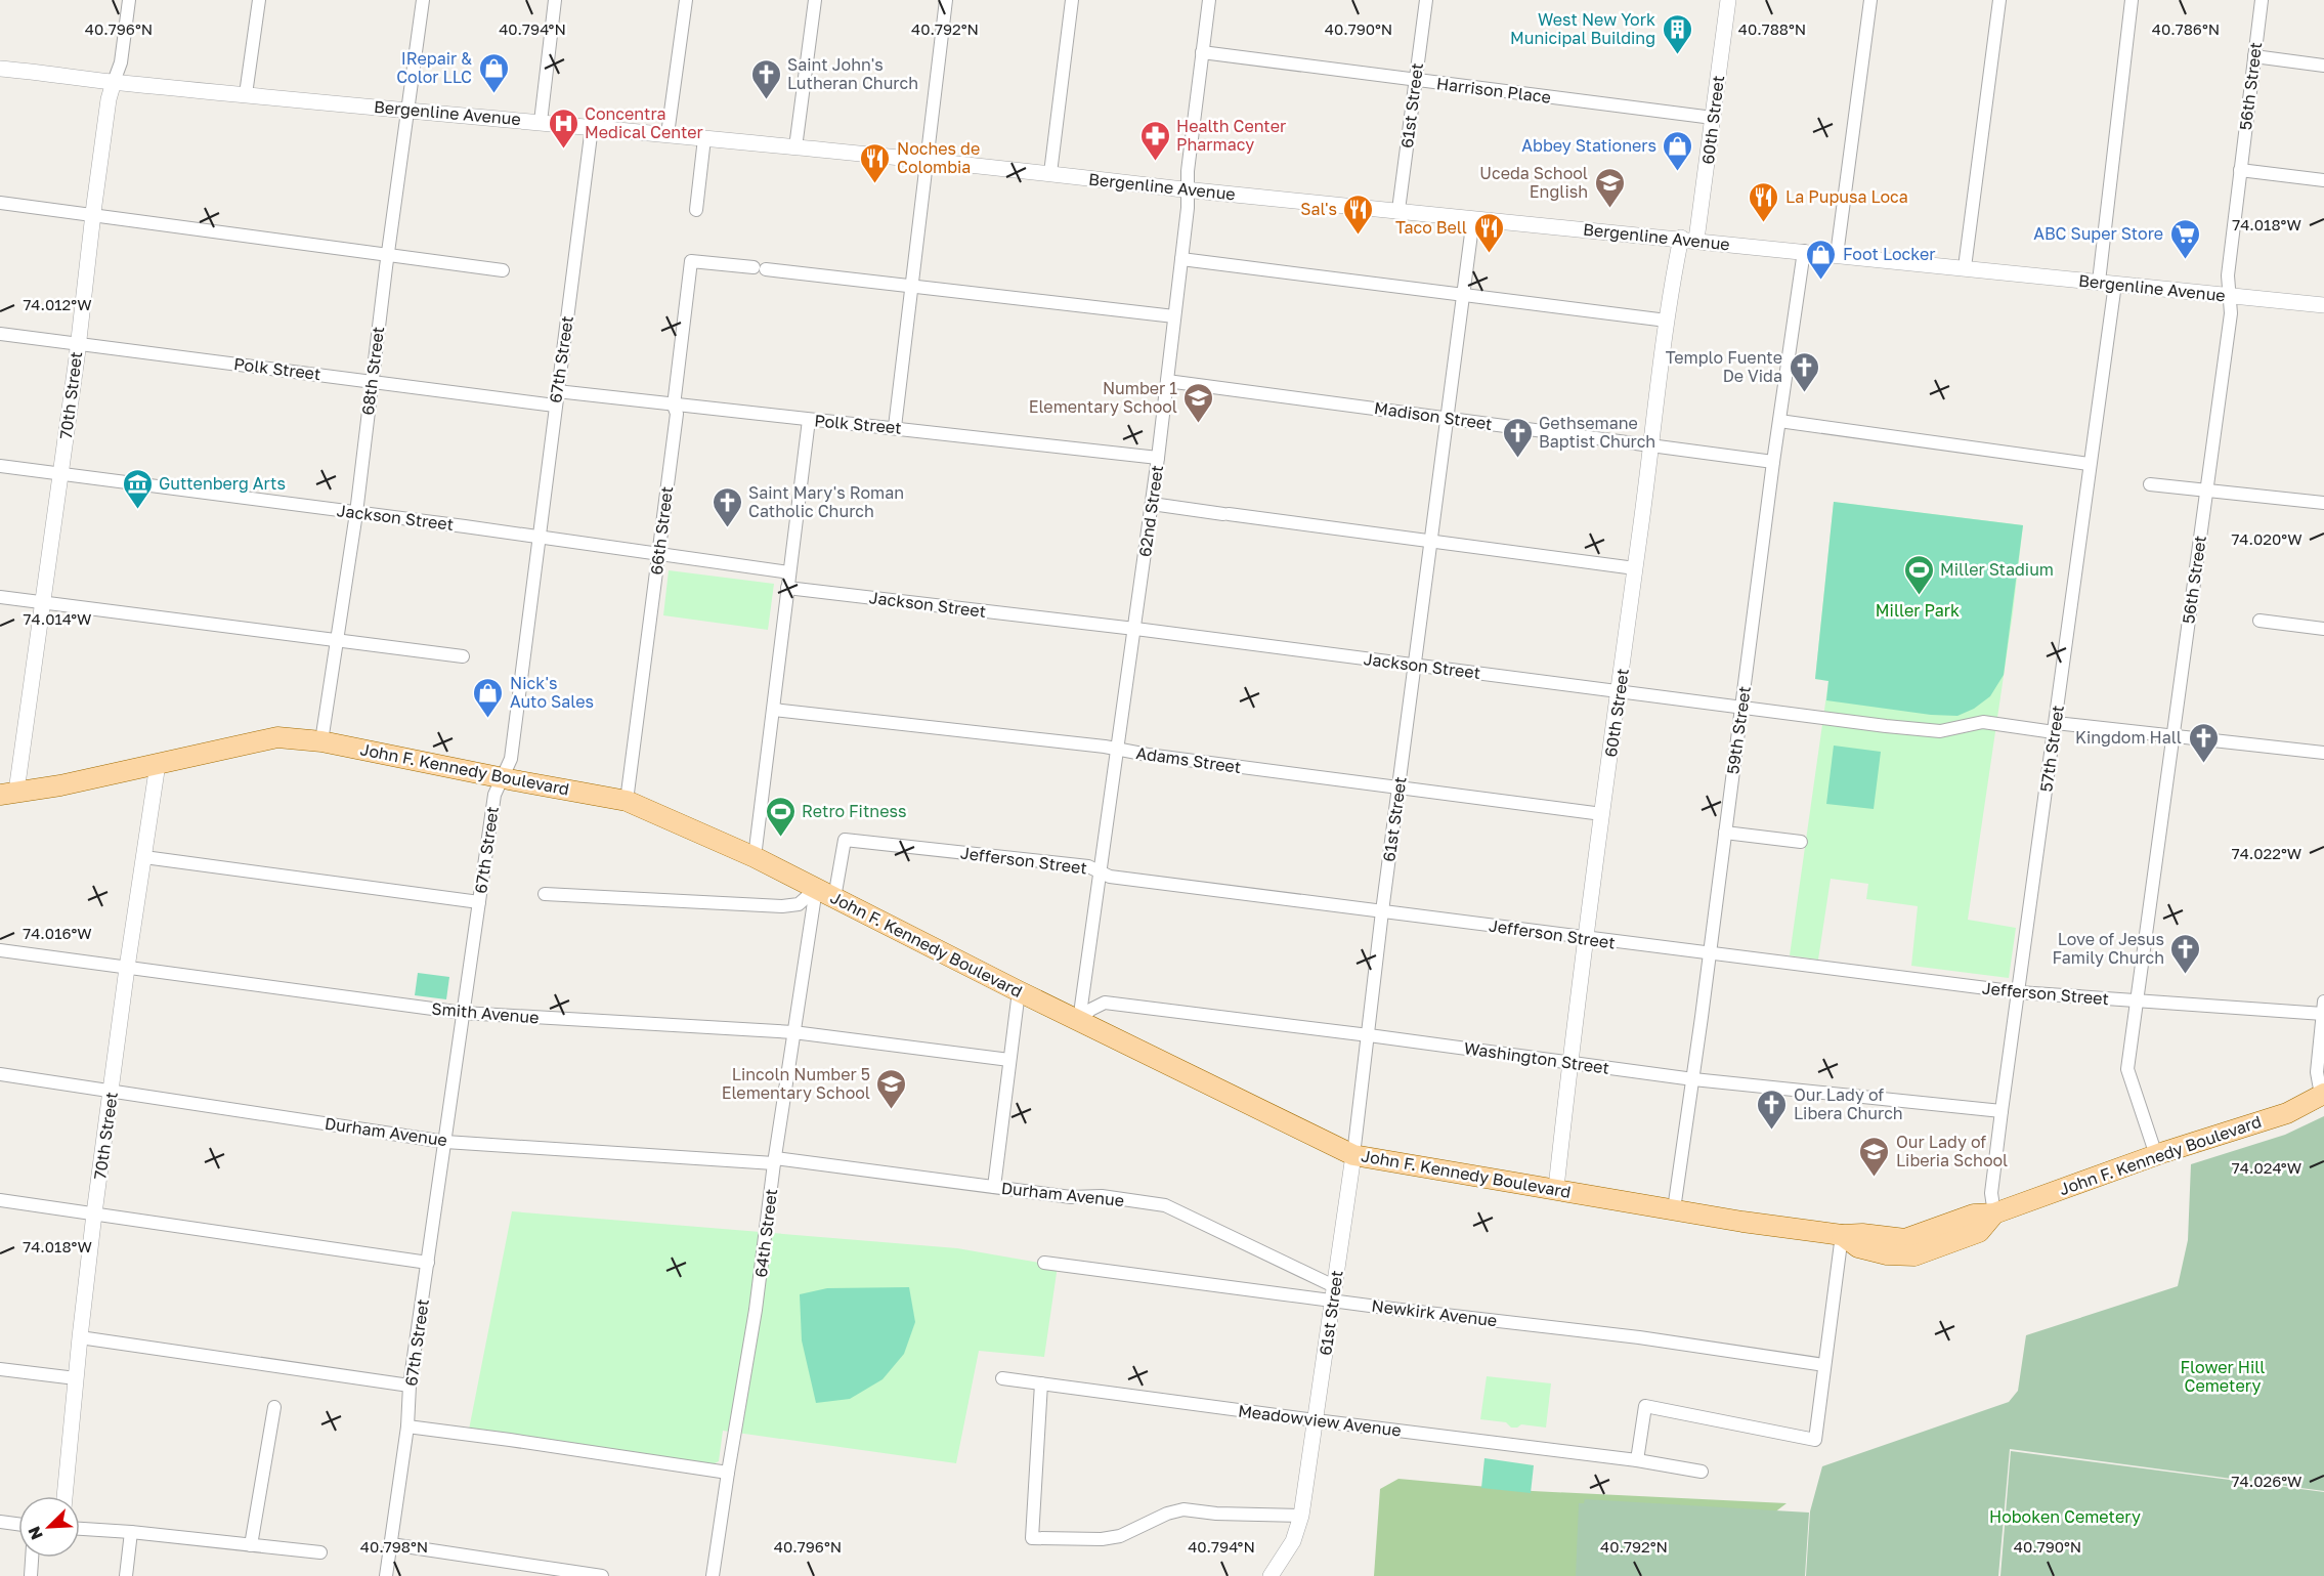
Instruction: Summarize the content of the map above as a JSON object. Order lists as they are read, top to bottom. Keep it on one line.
{"streets":{"main road":["John F. Kennedy Boulevard"],"street":["56th Street","Harrison Place","61st Street","Bergenline Avenue","60th Street","67th Street","Polk Street","68th Street","70th Street","Madison Street","62nd Street","Jackson Street","66th Street","59th Street","57th Street","Adams Street","Jefferson Street","Smith Avenue","Washington Street","Durham Avenue","64th Street","Newkirk Avenue","Meadowview Avenue"]},"crossings":[["56th Street","Bergenline Avenue"],["56th Street","Jackson Street"],["56th Street","John F. Kennedy Boulevard"],["56th Street","Jefferson Street"],["Harrison Place","61st Street"],["Harrison Place","60th Street"],["Harrison Place","62nd Street"],["61st Street","Bergenline Avenue"],["61st Street","Madison Street"],["61st Street","Jackson Street"],["61st Street","Adams Street"],["61st Street","John F. Kennedy Boulevard"],["61st Street","Jefferson Street"],["61st Street","Washington Street"],["61st Street","Durham Avenue"],["61st Street","Newkirk Avenue"],["61st Street","Meadowview Avenue"],["Bergenline Avenue","60th Street"],["Bergenline Avenue","67th Street"],["Bergenline Avenue","68th Street"],["Bergenline Avenue","70th Street"],["Bergenline Avenue","62nd Street"],["Bergenline Avenue","59th Street"],["Bergenline Avenue","57th Street"],["60th Street","Madison Street"],["60th Street","Jackson Street"],["60th Street","Adams Street"],["60th Street","John F. Kennedy Boulevard"],["60th Street","Jefferson Street"],["60th Street","Washington Street"],["67th Street","Polk Street"],["67th Street","Jackson Street"],["67th Street","John F. Kennedy Boulevard"],["67th Street","Smith Avenue"],["67th Street","Durham Avenue"],["Polk Street","68th Street"],["Polk Street","70th Street"],["Polk Street","62nd Street"],["Polk Street","66th Street"],["68th Street","Jackson Street"],["68th Street","John F. Kennedy Boulevard"],["70th Street","Jackson Street"],["70th Street","John F. Kennedy Boulevard"],["70th Street","Smith Avenue"],["70th Street","Durham Avenue"],["Madison Street","62nd Street"],["Madison Street","59th Street"],["62nd Street","Jackson Street"],["62nd Street","Adams Street"],["62nd Street","John F. Kennedy Boulevard"],["62nd Street","Jefferson Street"],["62nd Street","Washington Street"],["Jackson Street","66th Street"],["Jackson Street","59th Street"],["Jackson Street","57th Street"],["66th Street","John F. Kennedy Boulevard"],["59th Street","John F. Kennedy Boulevard"],["59th Street","Jefferson Street"],["59th Street","Washington Street"],["57th Street","John F. Kennedy Boulevard"],["57th Street","Jefferson Street"],["57th Street","Washington Street"],["John F. Kennedy Boulevard","Jefferson Street"],["John F. Kennedy Boulevard","Washington Street"],["John F. Kennedy Boulevard","64th Street"],["Smith Avenue","64th Street"],["Durham Avenue","64th Street"],["Durham Avenue","Newkirk Avenue"]],"parks":["Miller Park","Flower Hill Cemetery","Hoboken Cemetery"],"places":{"building":["West New York Municipal Building"],"shop":["IRepair & Color LLC","Abbey Stationers","Foot Locker","Nick's Auto Sales"],"church":["Saint John's Lutheran Church","Templo Fuente De Vida","Gethsemane Baptist Church","Saint Mary's Roman Catholic Church","Kingdom Hall","Love of Jesus Family Church","Our Lady of Libera Church"],"hospital":["Concentra Medical Center"],"pharmacy":["Health Center Pharmacy"],"restaurant":["Noches de Colombia","La Pupusa Loca","Sal's","Taco Bell"],"school or university":["Uceda School English","Number 1 Elementary School","Lincoln Number 5 Elementary School","Our Lady of Liberia School"],"supermarket":["ABC Super Store"],"museum":["Guttenberg Arts"],"sports":["Miller Stadium","Retro Fitness"]},"north":"bottom left","coordinates":["40.788°N","40.786°N","40.796°N","40.794°N","40.792°N","40.790°N","74.018°W","74.012°W","74.020°W","74.014°W","74.022°W","74.016°W","74.024°W","74.026°W","40.798°N"]}
